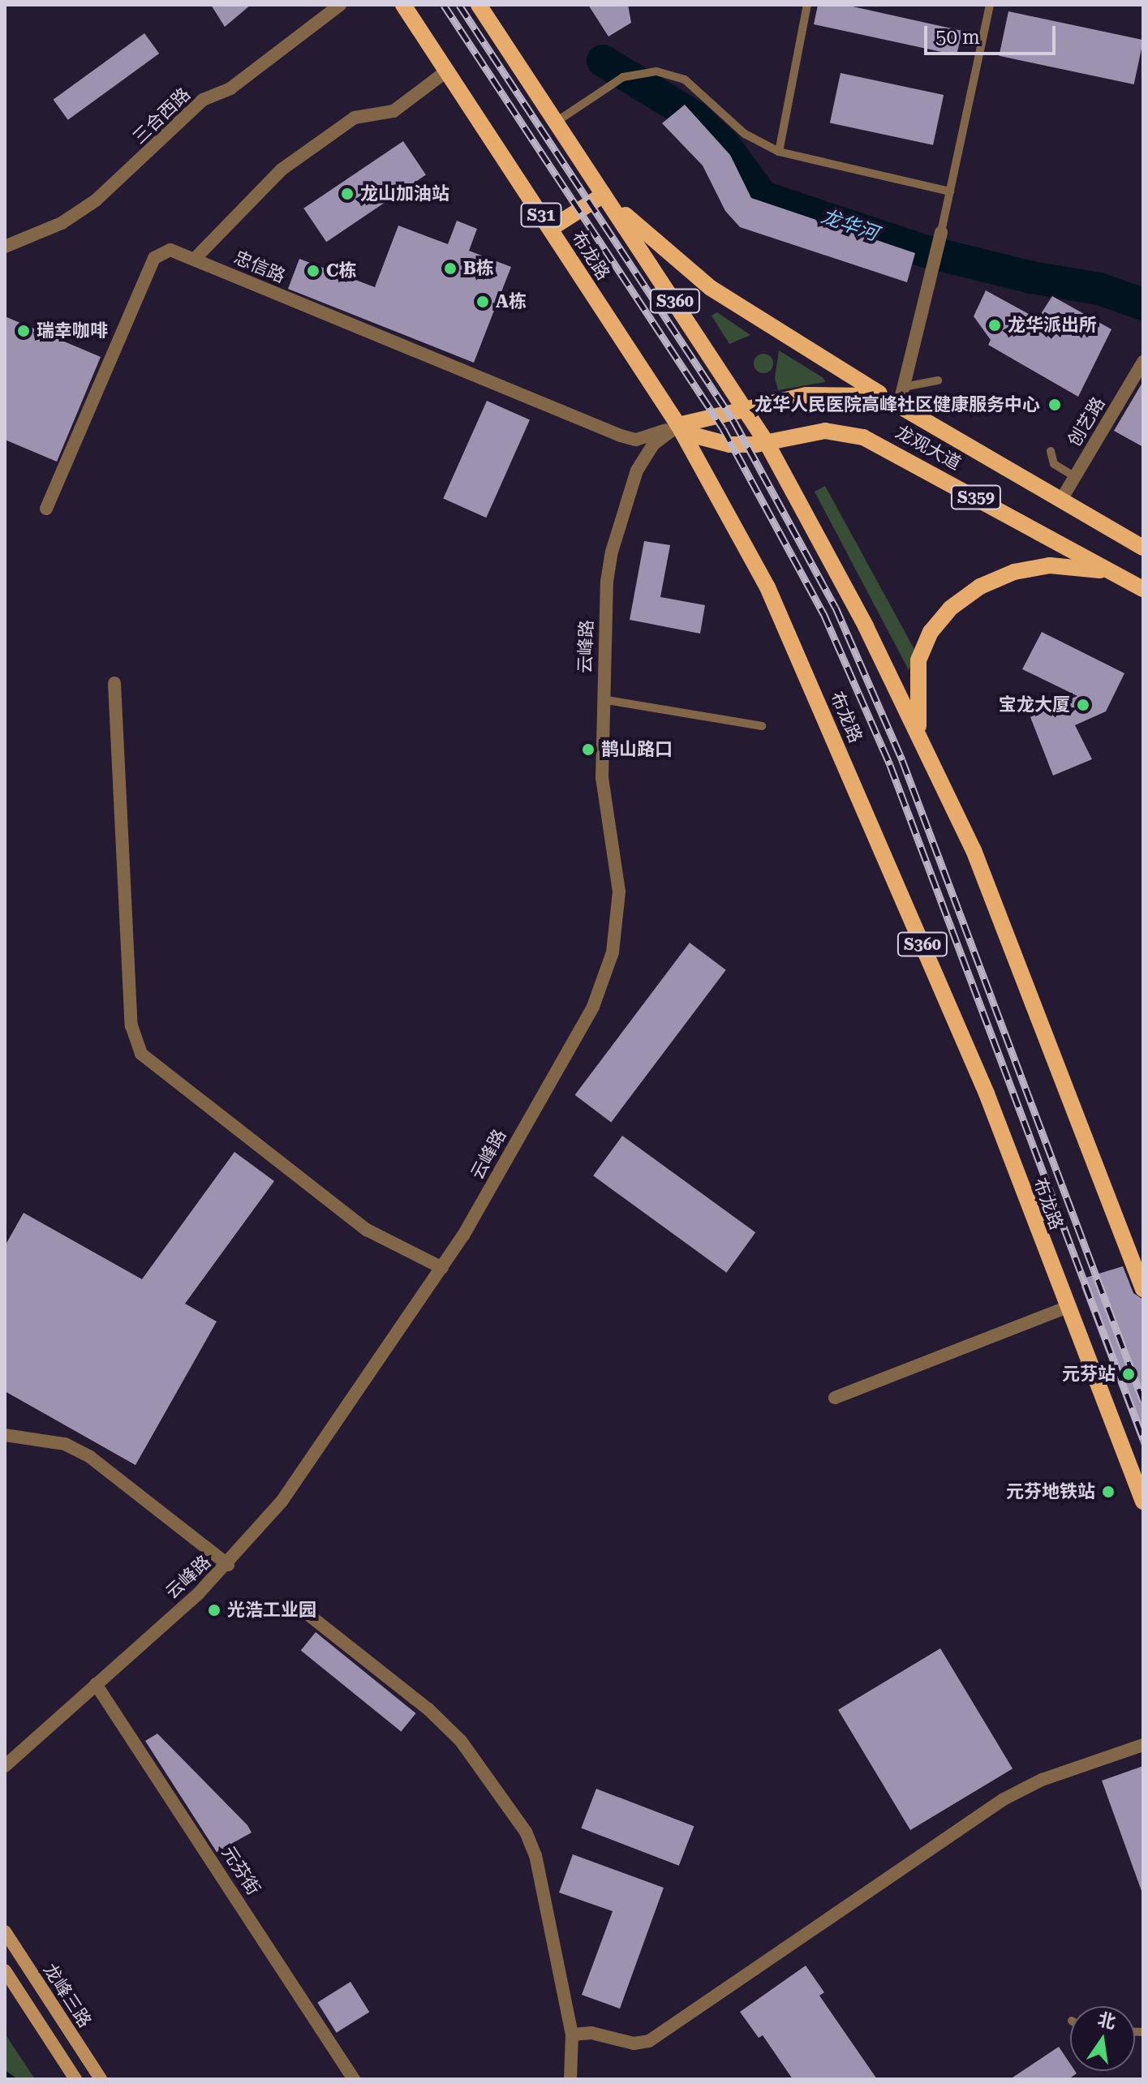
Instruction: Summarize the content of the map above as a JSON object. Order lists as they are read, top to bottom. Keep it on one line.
{"streets":{"main road":["S31","布龙路","S360","龙观大道","S359","龙峰三路"],"street":["三合西路","忠信路","创艺路","云峰路","元芬街"]},"crossings":[["布龙路","忠信路"],["布龙路","龙观大道"],["布龙路","云峰路"],["忠信路","龙观大道"],["忠信路","云峰路"],["S360","龙观大道"],["创艺路","龙观大道"],["龙观大道","云峰路"],["云峰路","元芬街"]],"water":["龙华河"],"places":["龙山加油站","B栋","C栋","A栋","龙华派出所","瑞幸咖啡","龙华人民医院高峰社区健康服务中心","宝龙大厦","鹊山路口","元芬站","元芬地铁站","光浩工业园"],"scale_bar":"50 m","north":"top"}
